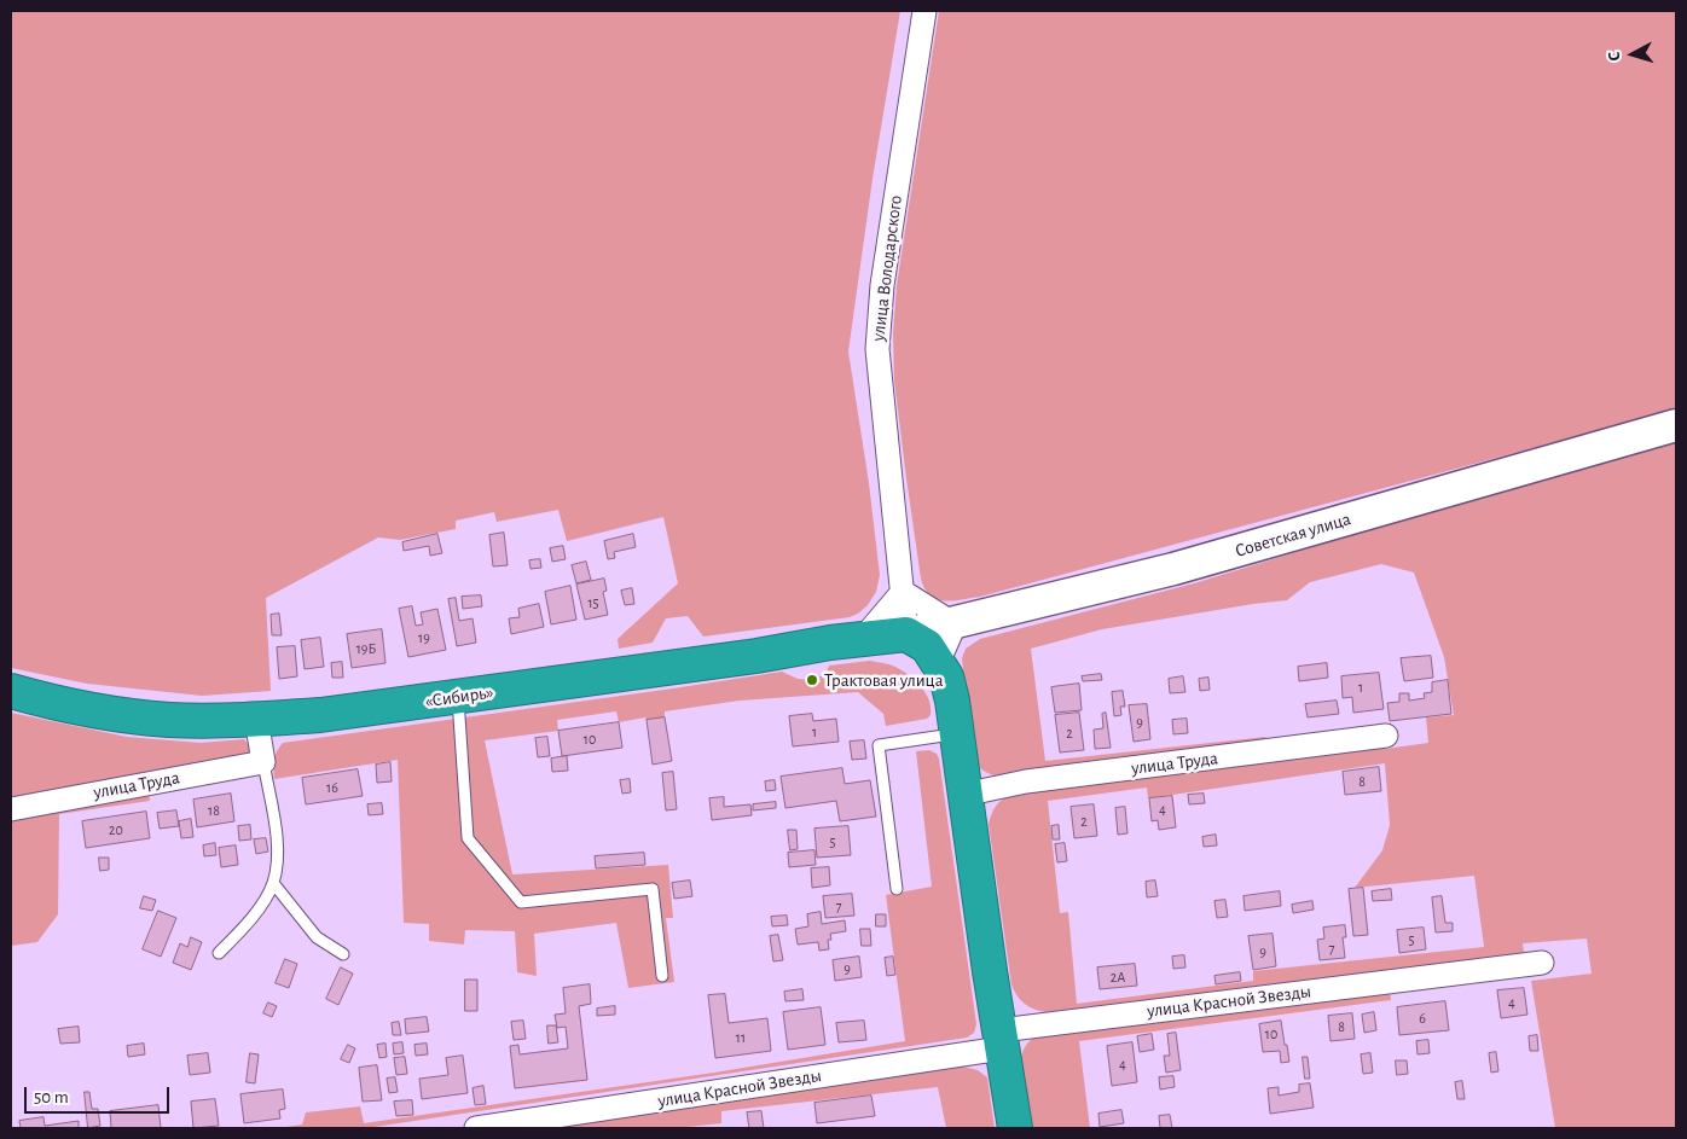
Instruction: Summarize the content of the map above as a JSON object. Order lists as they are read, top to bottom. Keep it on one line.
{"streets":{"highway":["«Сибирь»"],"street":["улица Володарского","Советская улица","улица Труда","улица Красной Звезды"]},"crossings":[["улица Володарского","Советская улица"],["улица Володарского","«Сибирь»"],["Советская улица","«Сибирь»"]],"places":["Трактовая улица"],"house_numbers":["15","19","19Б","1","9","1","2","10","8","16","4","18","2","20","5","7","5","7","9","9","2А","4","6","8","10","11","4"],"scale_bar":"50 m","north":"left"}
